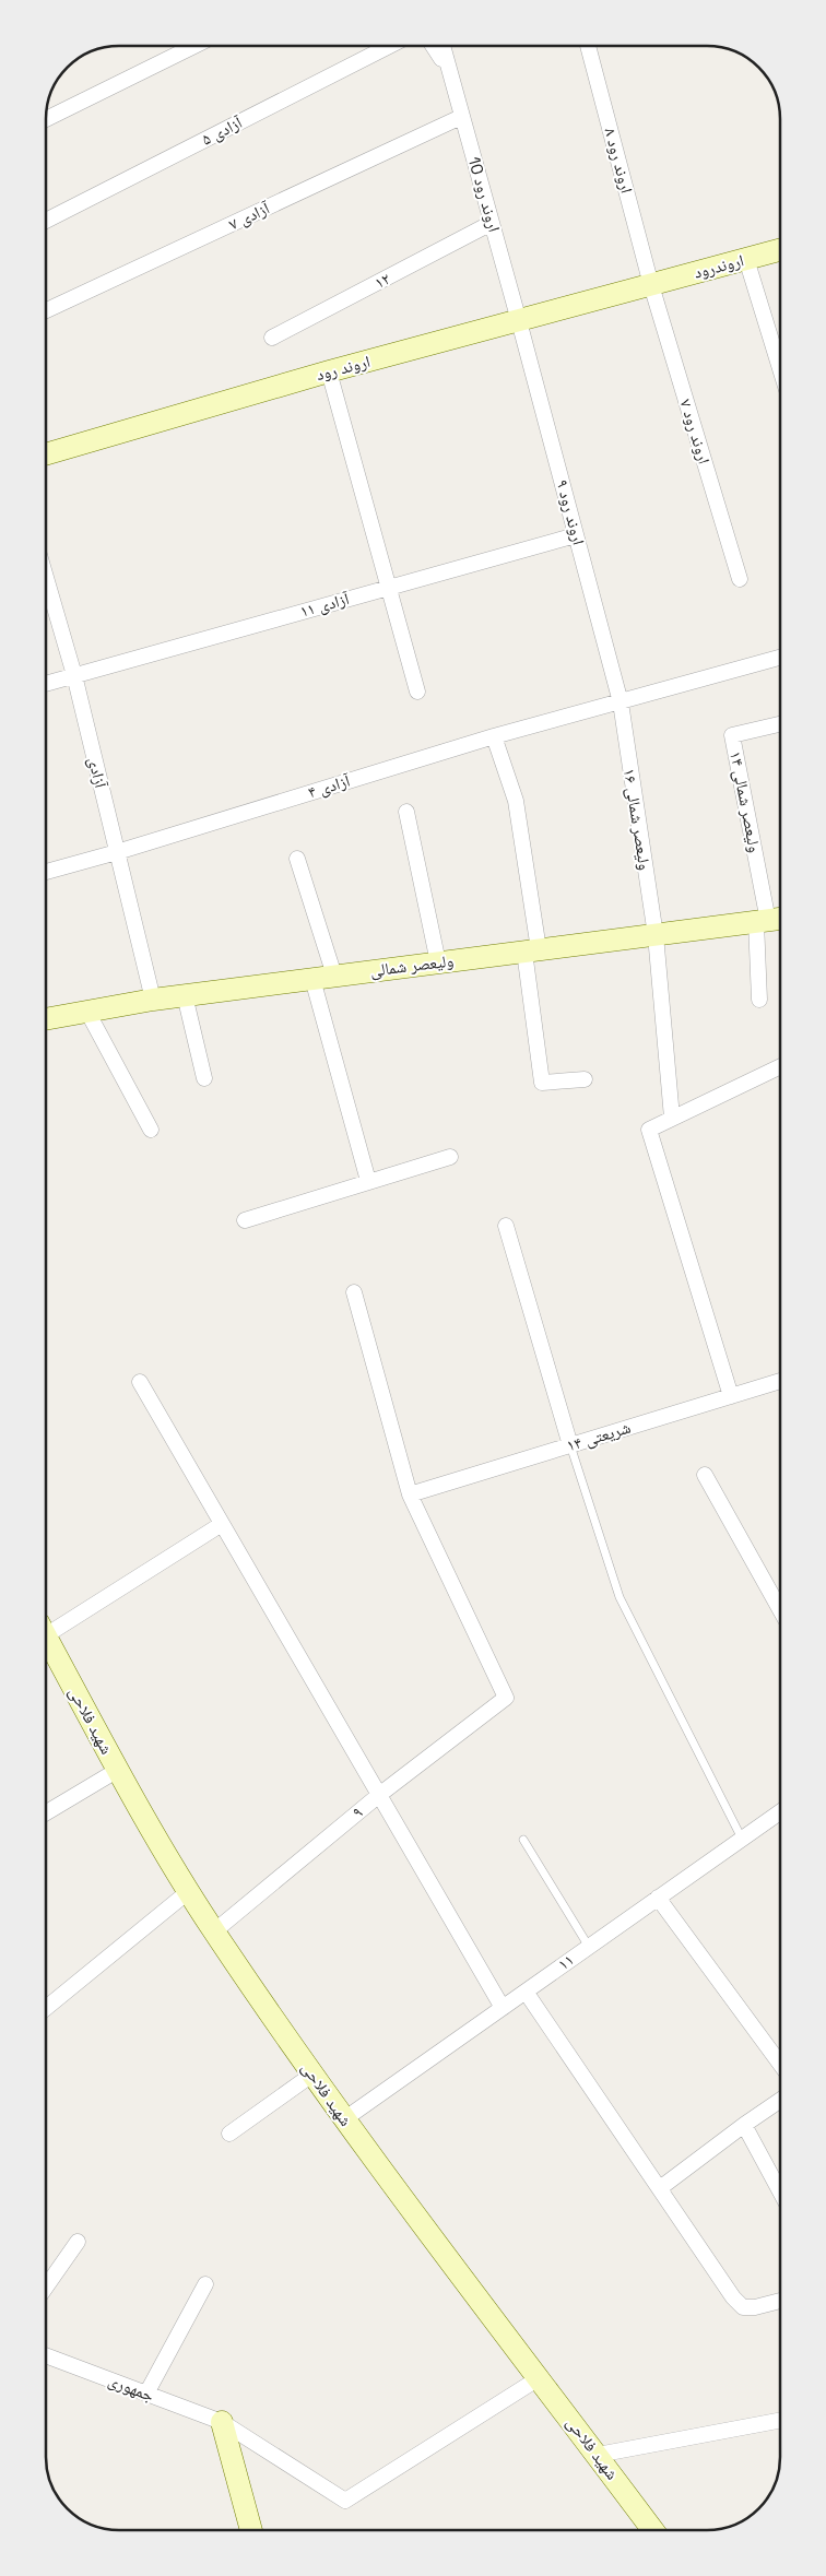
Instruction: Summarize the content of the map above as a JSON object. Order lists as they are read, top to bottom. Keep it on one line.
{"streets":{"street":["آزادی ۵","اروند رود ۸","اروند رود 10","آزادی ۷","اروندرود","۱۲","اروند رود","اروند رود ۷","اروند رود ۹","آزادی ۱۱","آزادی","آزادی ۴","ولیعصر شمالی ۱۴","ولیعصر شمالی ۱۶","ولیعصر شمالی","شریعتی ۱۴","شهید فلاحی","۹","۱۱","جمهوری"]},"crossings":[["اروند رود ۸","اروندرود"],["اروند رود ۸","اروند رود"],["اروند رود ۸","اروند رود ۷"],["اروند رود 10","آزادی ۷"],["اروند رود 10","۱۲"],["اروند رود 10","اروند رود"],["اروند رود 10","اروند رود ۹"],["اروندرود","اروند رود"],["اروندرود","اروند رود ۷"],["اروند رود","اروند رود ۷"],["اروند رود","اروند رود ۹"],["اروند رود ۹","آزادی ۱۱"],["اروند رود ۹","آزادی ۴"],["اروند رود ۹","ولیعصر شمالی ۱۶"],["آزادی ۱۱","آزادی"],["آزادی","آزادی ۴"],["آزادی","ولیعصر شمالی"],["آزادی ۴","ولیعصر شمالی ۱۶"],["ولیعصر شمالی ۱۴","ولیعصر شمالی"],["ولیعصر شمالی ۱۶","ولیعصر شمالی"],["شریعتی ۱۴","۹"],["شهید فلاحی","۹"],["شهید فلاحی","۱۱"],["شهید فلاحی","جمهوری"]]}
